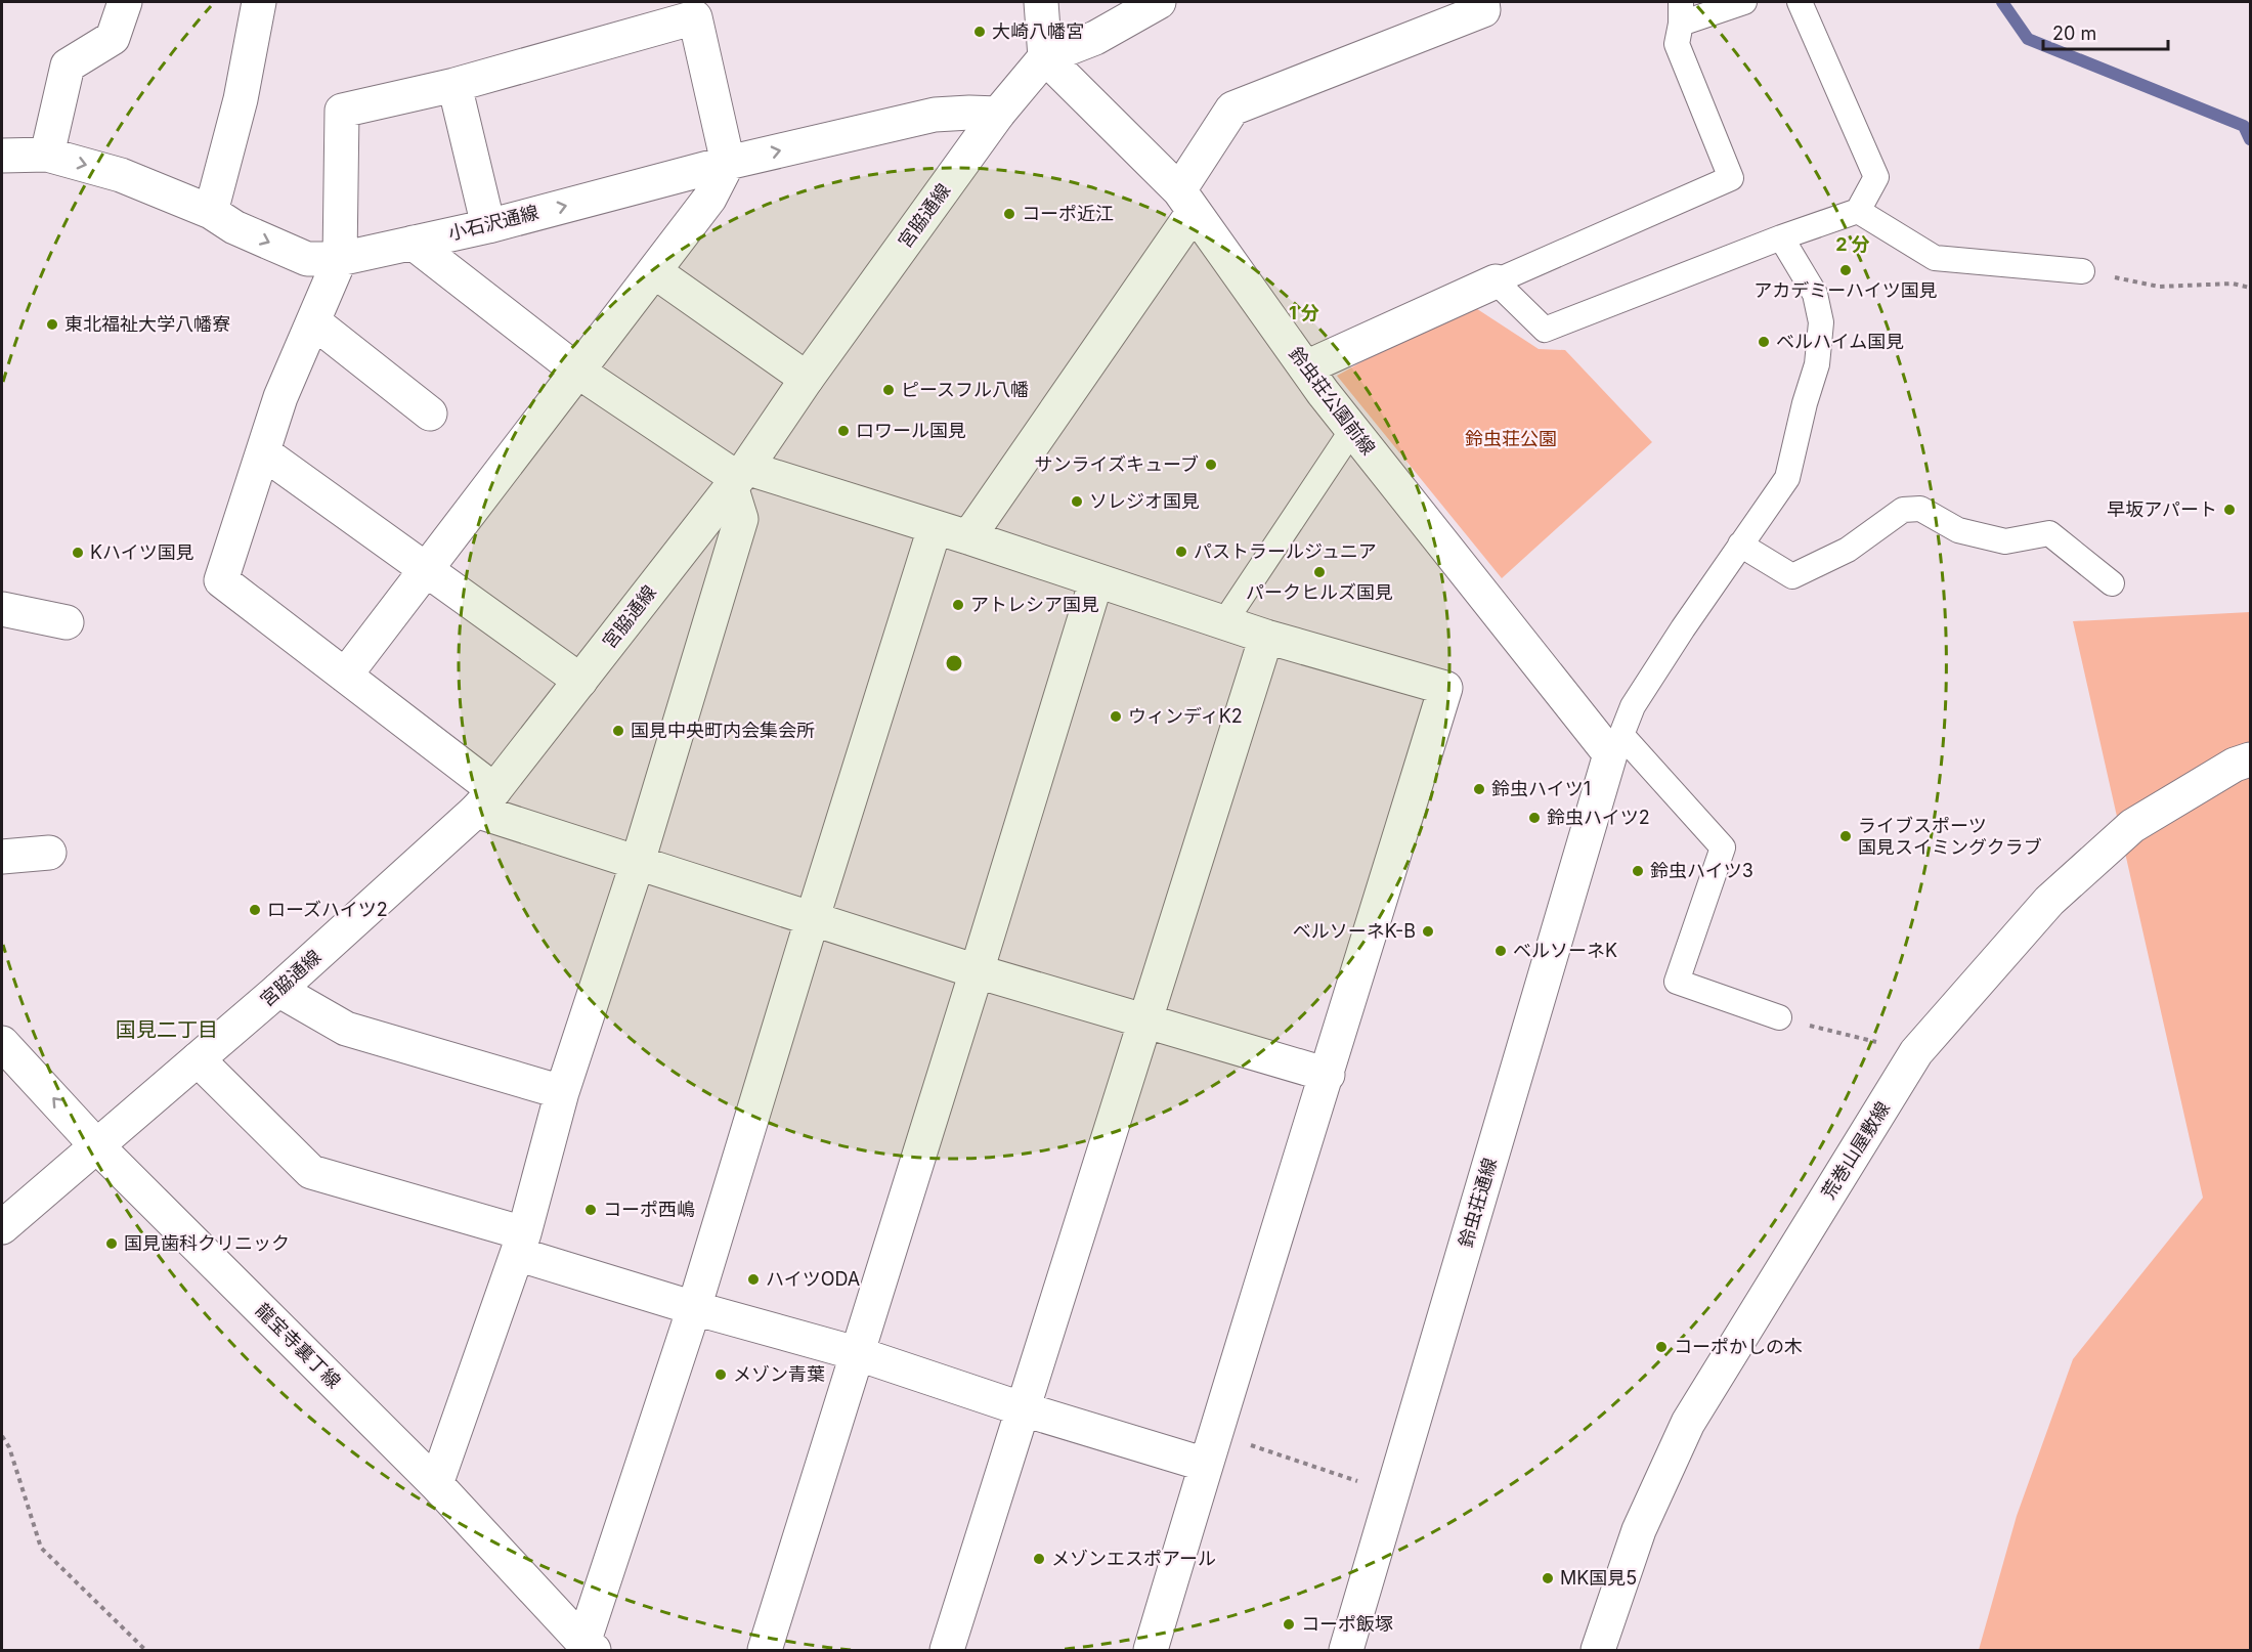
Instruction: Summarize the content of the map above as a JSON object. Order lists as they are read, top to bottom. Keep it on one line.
{"streets":{"street":["宮脇通線","小石沢通線","鈴虫荘公園前線","荒巻山屋敷線","鈴虫荘通線","龍宝寺裏丁線"]},"crossings":[["宮脇通線","小石沢通線"],["宮脇通線","鈴虫荘公園前線"],["宮脇通線","龍宝寺裏丁線"],["鈴虫荘公園前線","鈴虫荘通線"]],"one_way":["小石沢通線"],"districts":["国見二丁目"],"parks":["鈴虫荘公園"],"places":["大崎八幡宮","コーポ近江","アカデミーハイツ国見","東北福祉大学八幡寮","ベルハイム国見","ピースフル八幡","ロワール国見","サンライズキューブ","ソレジオ国見","早坂アパート","パストラールジュニア","Kハイツ国見","パークヒルズ国見","アトレシア国見","ウィンディK2","国見中央町内会集会所","鈴虫ハイツ1","鈴虫ハイツ2","ライブスポーツ 国見スイミングクラブ","鈴虫ハイツ3","ローズハイツ2","ベルソーネK-B","ベルソーネK","コーポ西嶋","国見歯科クリニック","ハイツODA","コーポかしの木","メゾン青葉","メゾンエスポアール","MK国見5","コーポ飯塚"],"scale_bar":"20 m","rings":["2 分","1 分"]}
